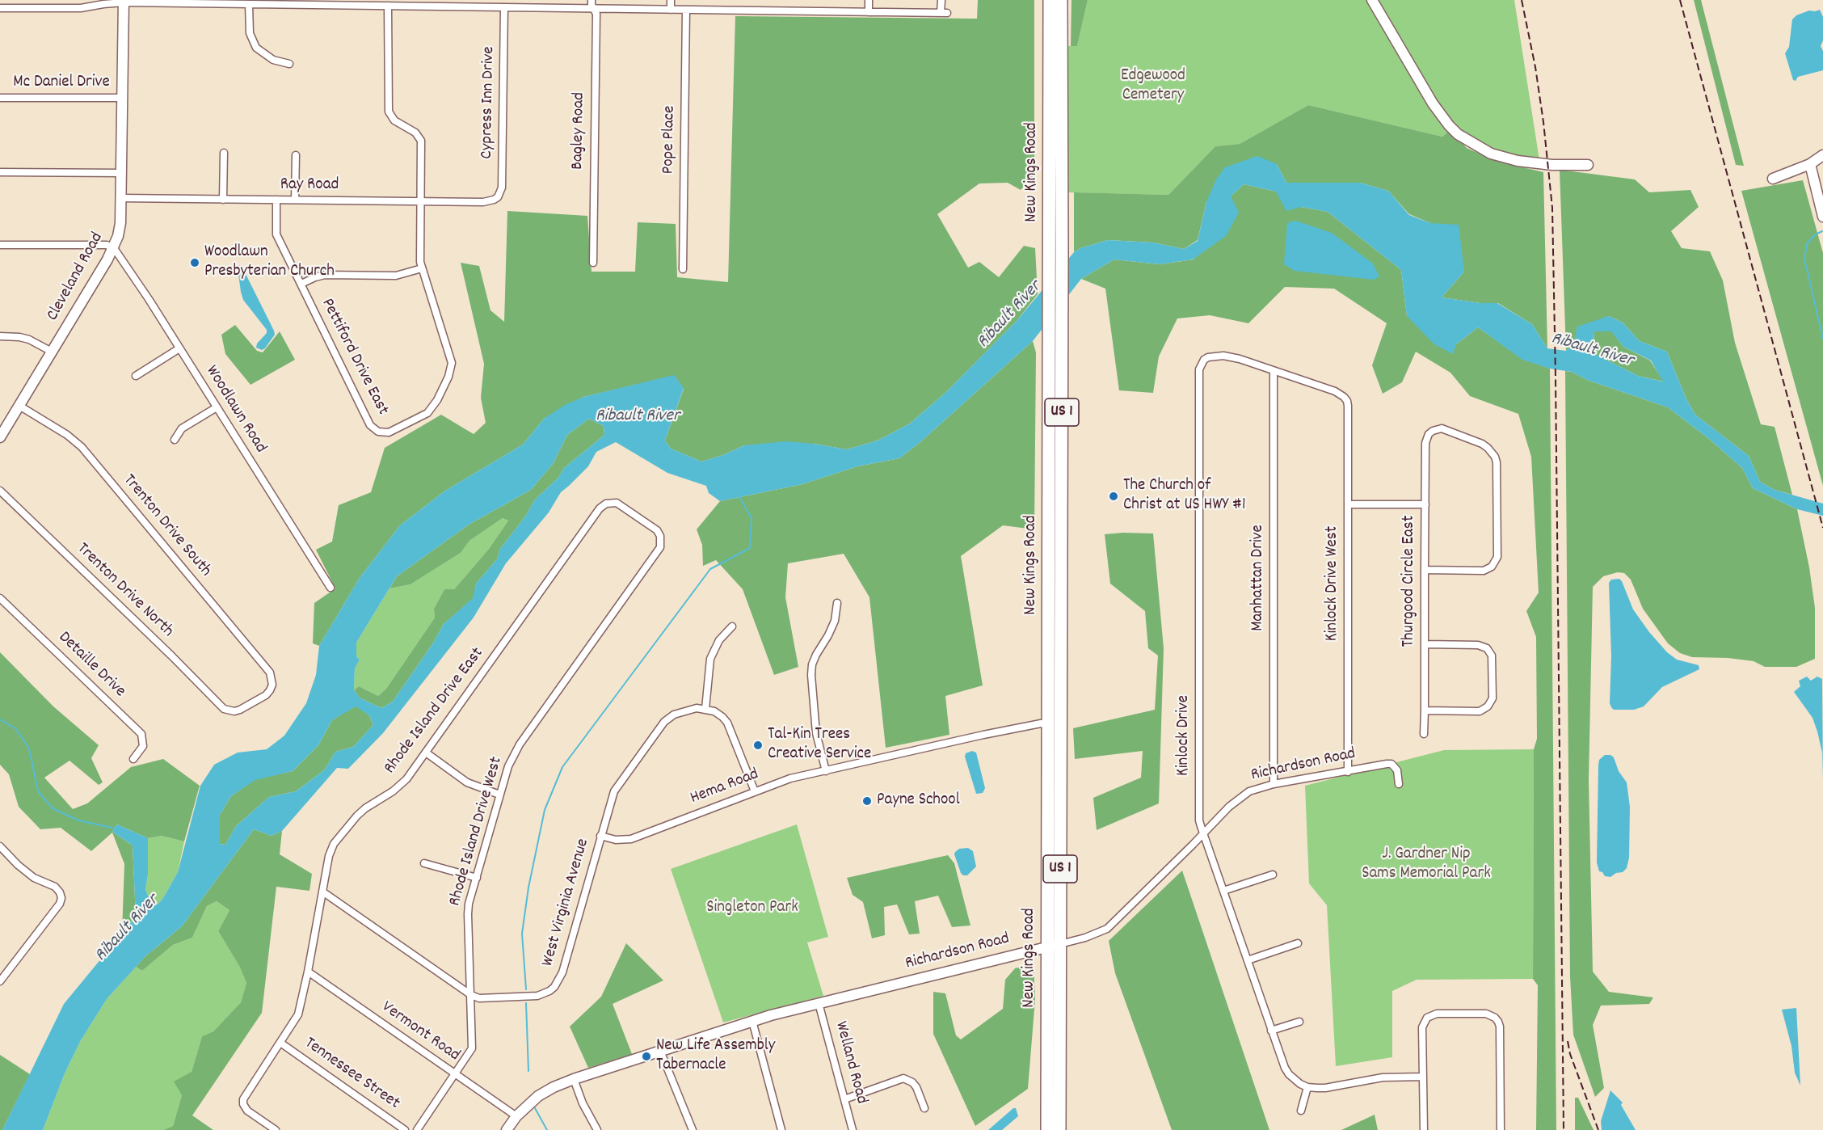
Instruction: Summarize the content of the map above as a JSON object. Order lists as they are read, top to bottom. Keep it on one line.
{"streets":{"highway":["New Kings Road","US 1"],"street":["Mc Daniel Drive","Cypress Inn Drive","Bagley Road","Pope Place","Ray Road","Cleveland Road","Pettiford Drive East","Woodlawn Road","Trenton Drive South","Manhattan Drive","Thurgood Circle East","Kinlock Drive West","Trenton Drive North","Detaille Drive","Rhode Island Drive East","Kinlock Drive","Richardson Road","Hema Road","Rhode Island Drive West","West Virginia Avenue","Vermont Road","Welland Road","Tennessee Street"]},"crossings":[["Mc Daniel Drive","Cleveland Road"],["Cypress Inn Drive","Ray Road"],["New Kings Road","Richardson Road"],["New Kings Road","Hema Road"],["Ray Road","Cleveland Road"],["Ray Road","Pettiford Drive East"],["Cleveland Road","Woodlawn Road"],["Cleveland Road","Trenton Drive South"],["Trenton Drive South","Trenton Drive North"],["Manhattan Drive","Kinlock Drive West"],["Manhattan Drive","Kinlock Drive"],["Manhattan Drive","Richardson Road"],["Kinlock Drive West","Kinlock Drive"],["Kinlock Drive West","Richardson Road"],["Rhode Island Drive East","Rhode Island Drive West"],["Rhode Island Drive East","West Virginia Avenue"],["Rhode Island Drive East","Vermont Road"],["Rhode Island Drive East","Tennessee Street"],["Kinlock Drive","Richardson Road"],["Richardson Road","Vermont Road"],["Richardson Road","Welland Road"],["Hema Road","West Virginia Avenue"],["Rhode Island Drive West","West Virginia Avenue"],["Rhode Island Drive West","Vermont Road"]],"water":["Ribault River"],"parks":["Edgewood Cemetery","J. Gardner Nip Sams Memorial Park","Singleton Park"],"places":["Woodlawn Presbyterian Church","The Church of Christ at US HWY #1","Tal-Kin Trees Creative Service","Payne School","New Life Assembly Tabernacle"]}
